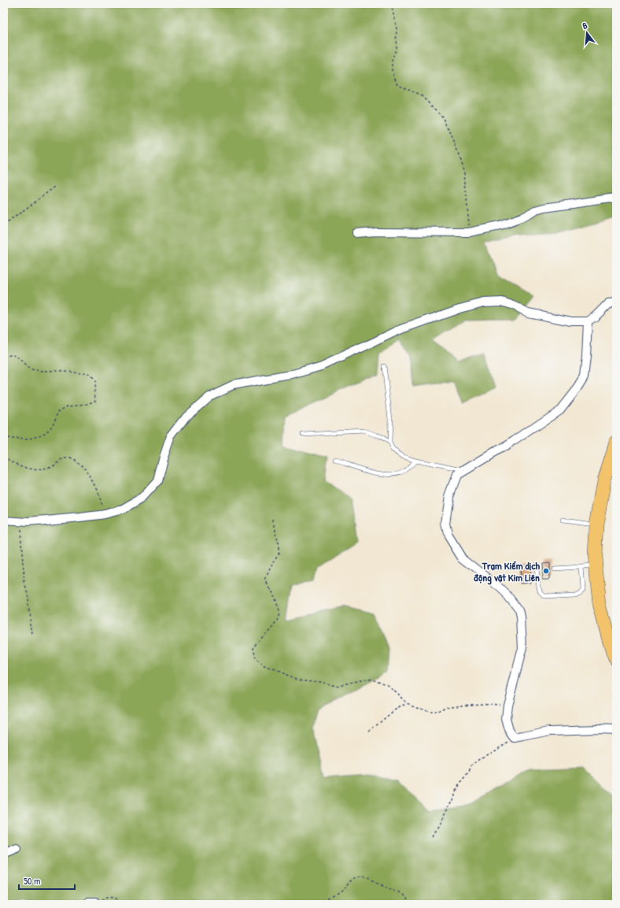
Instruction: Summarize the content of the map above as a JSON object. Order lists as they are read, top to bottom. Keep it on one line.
{"places":["Trạm Kiểm dịch động vật Kim Liên"],"scale_bar":"50 m","north":"top"}
